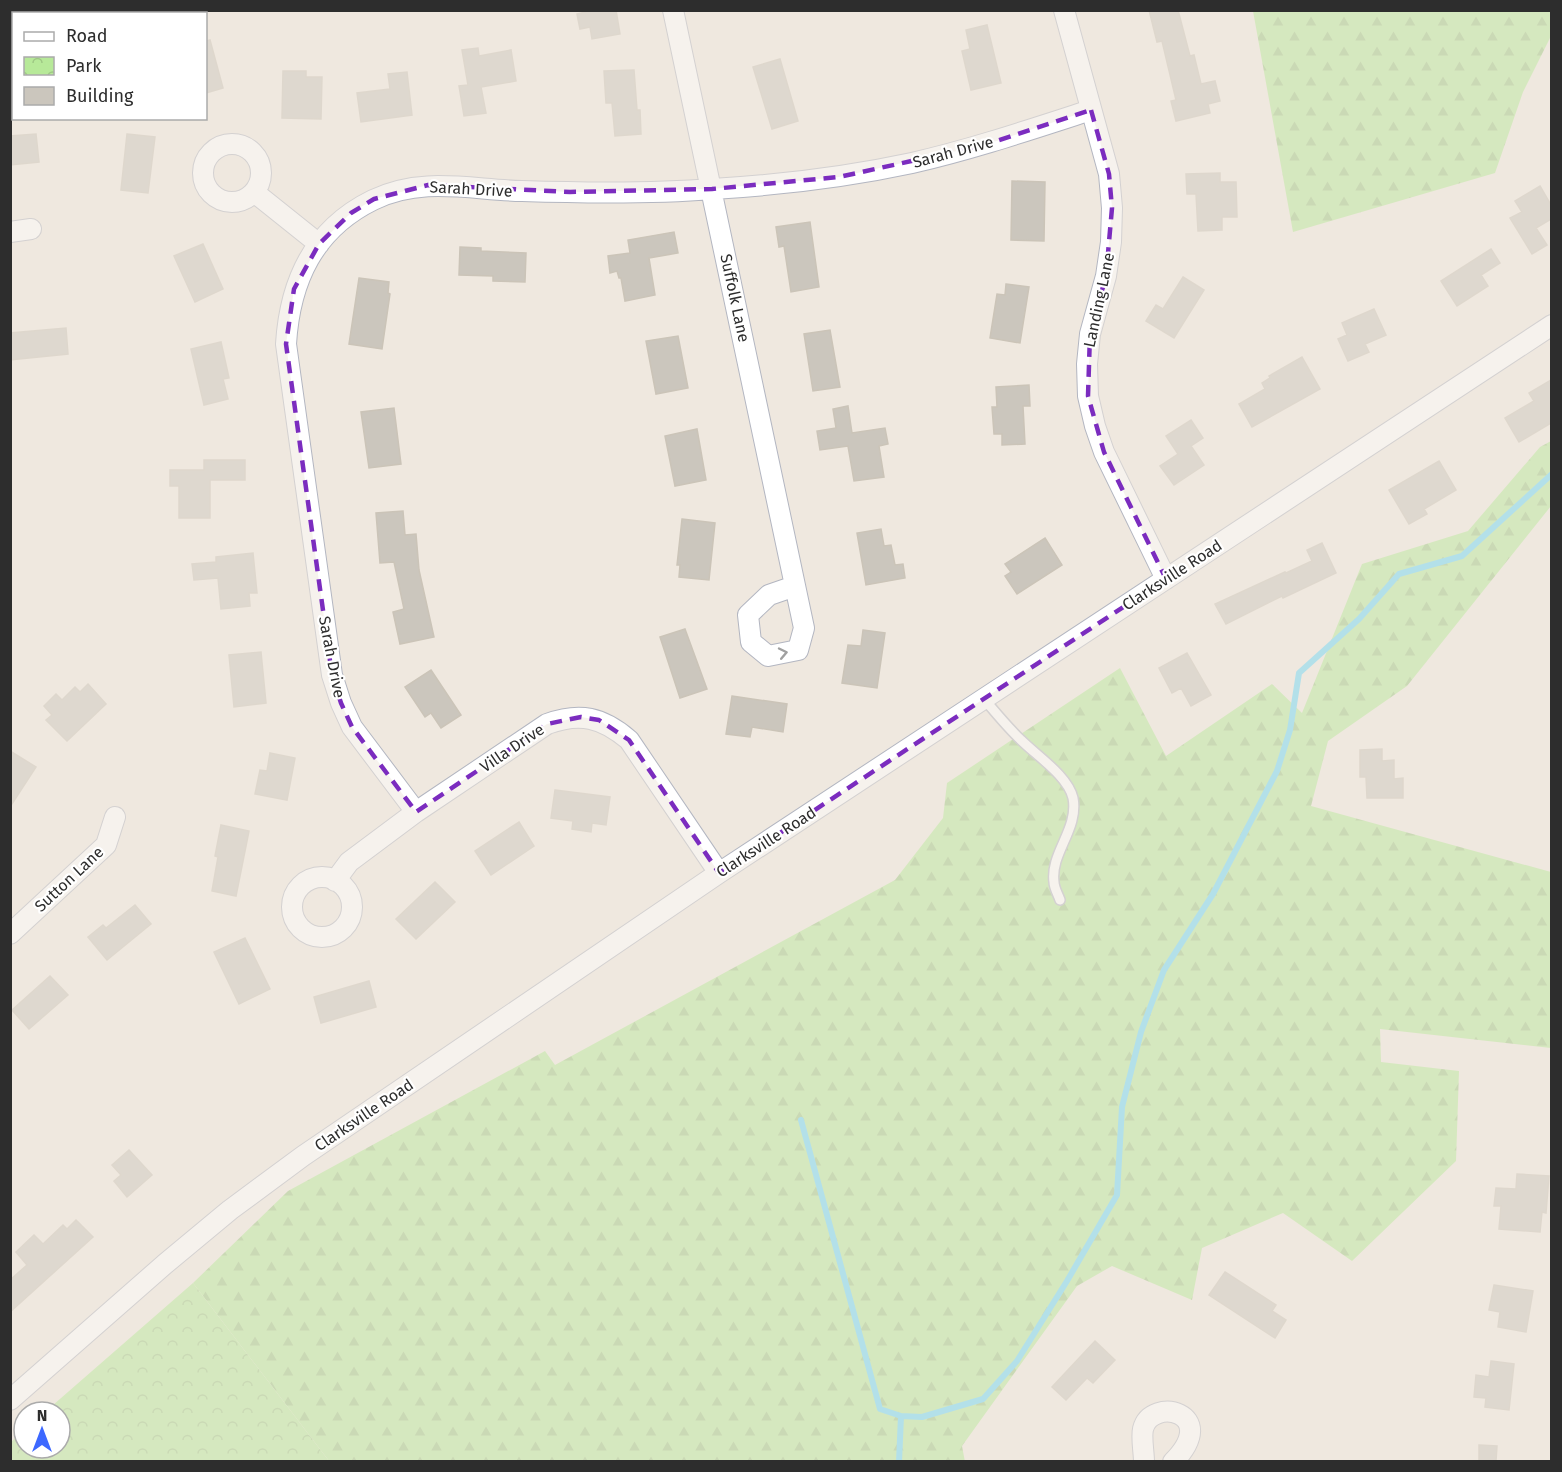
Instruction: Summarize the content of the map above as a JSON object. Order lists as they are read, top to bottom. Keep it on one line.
{"streets":{"street":["Sarah Drive","Suffolk Lane","Landing Lane","Clarksville Road","Villa Drive","Sutton Lane"]},"crossings":[["Sarah Drive","Suffolk Lane"],["Sarah Drive","Landing Lane"],["Sarah Drive","Villa Drive"],["Landing Lane","Clarksville Road"],["Clarksville Road","Villa Drive"]],"legend":["Road","Park","Building"],"north":"top"}
